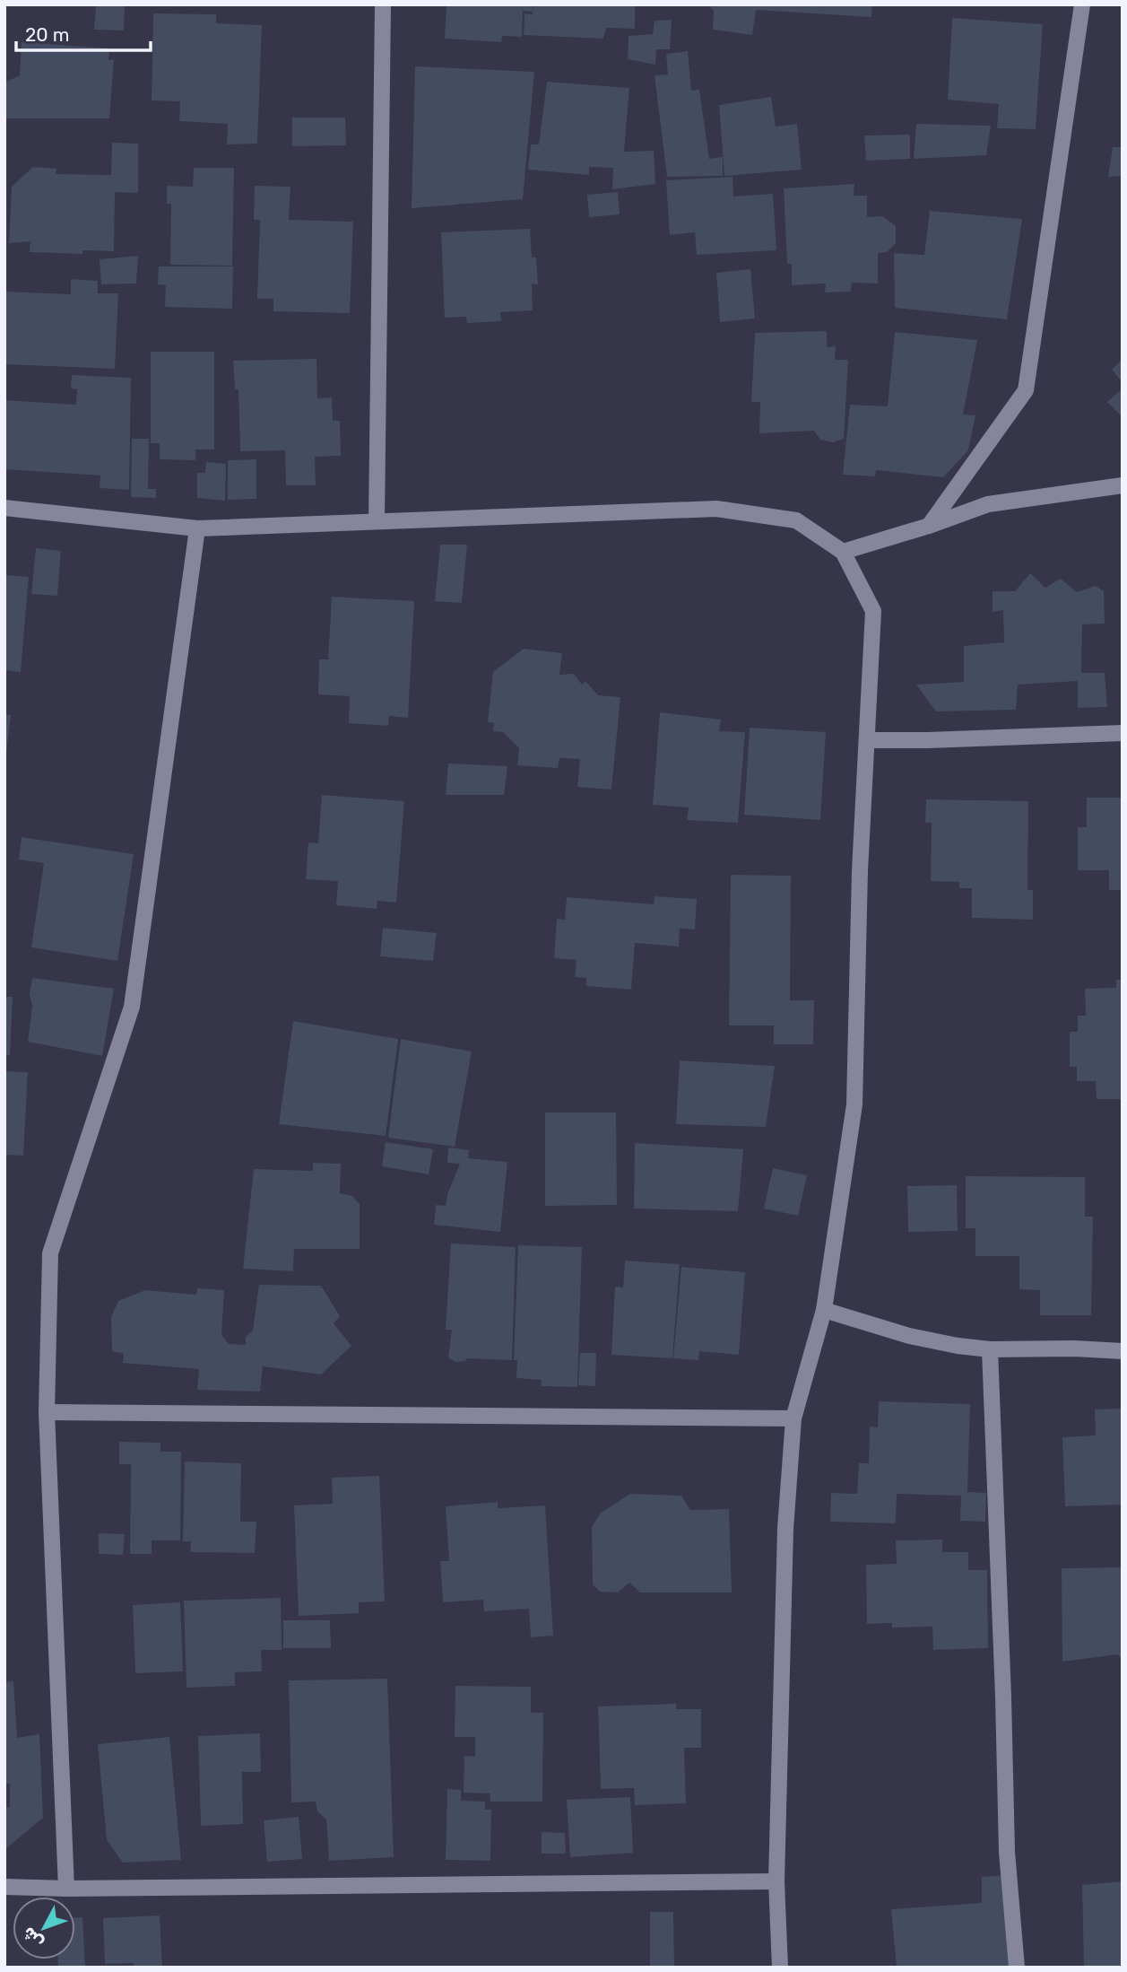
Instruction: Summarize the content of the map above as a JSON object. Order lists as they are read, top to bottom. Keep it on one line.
{"scale_bar":"20 m","north":"bottom left"}
